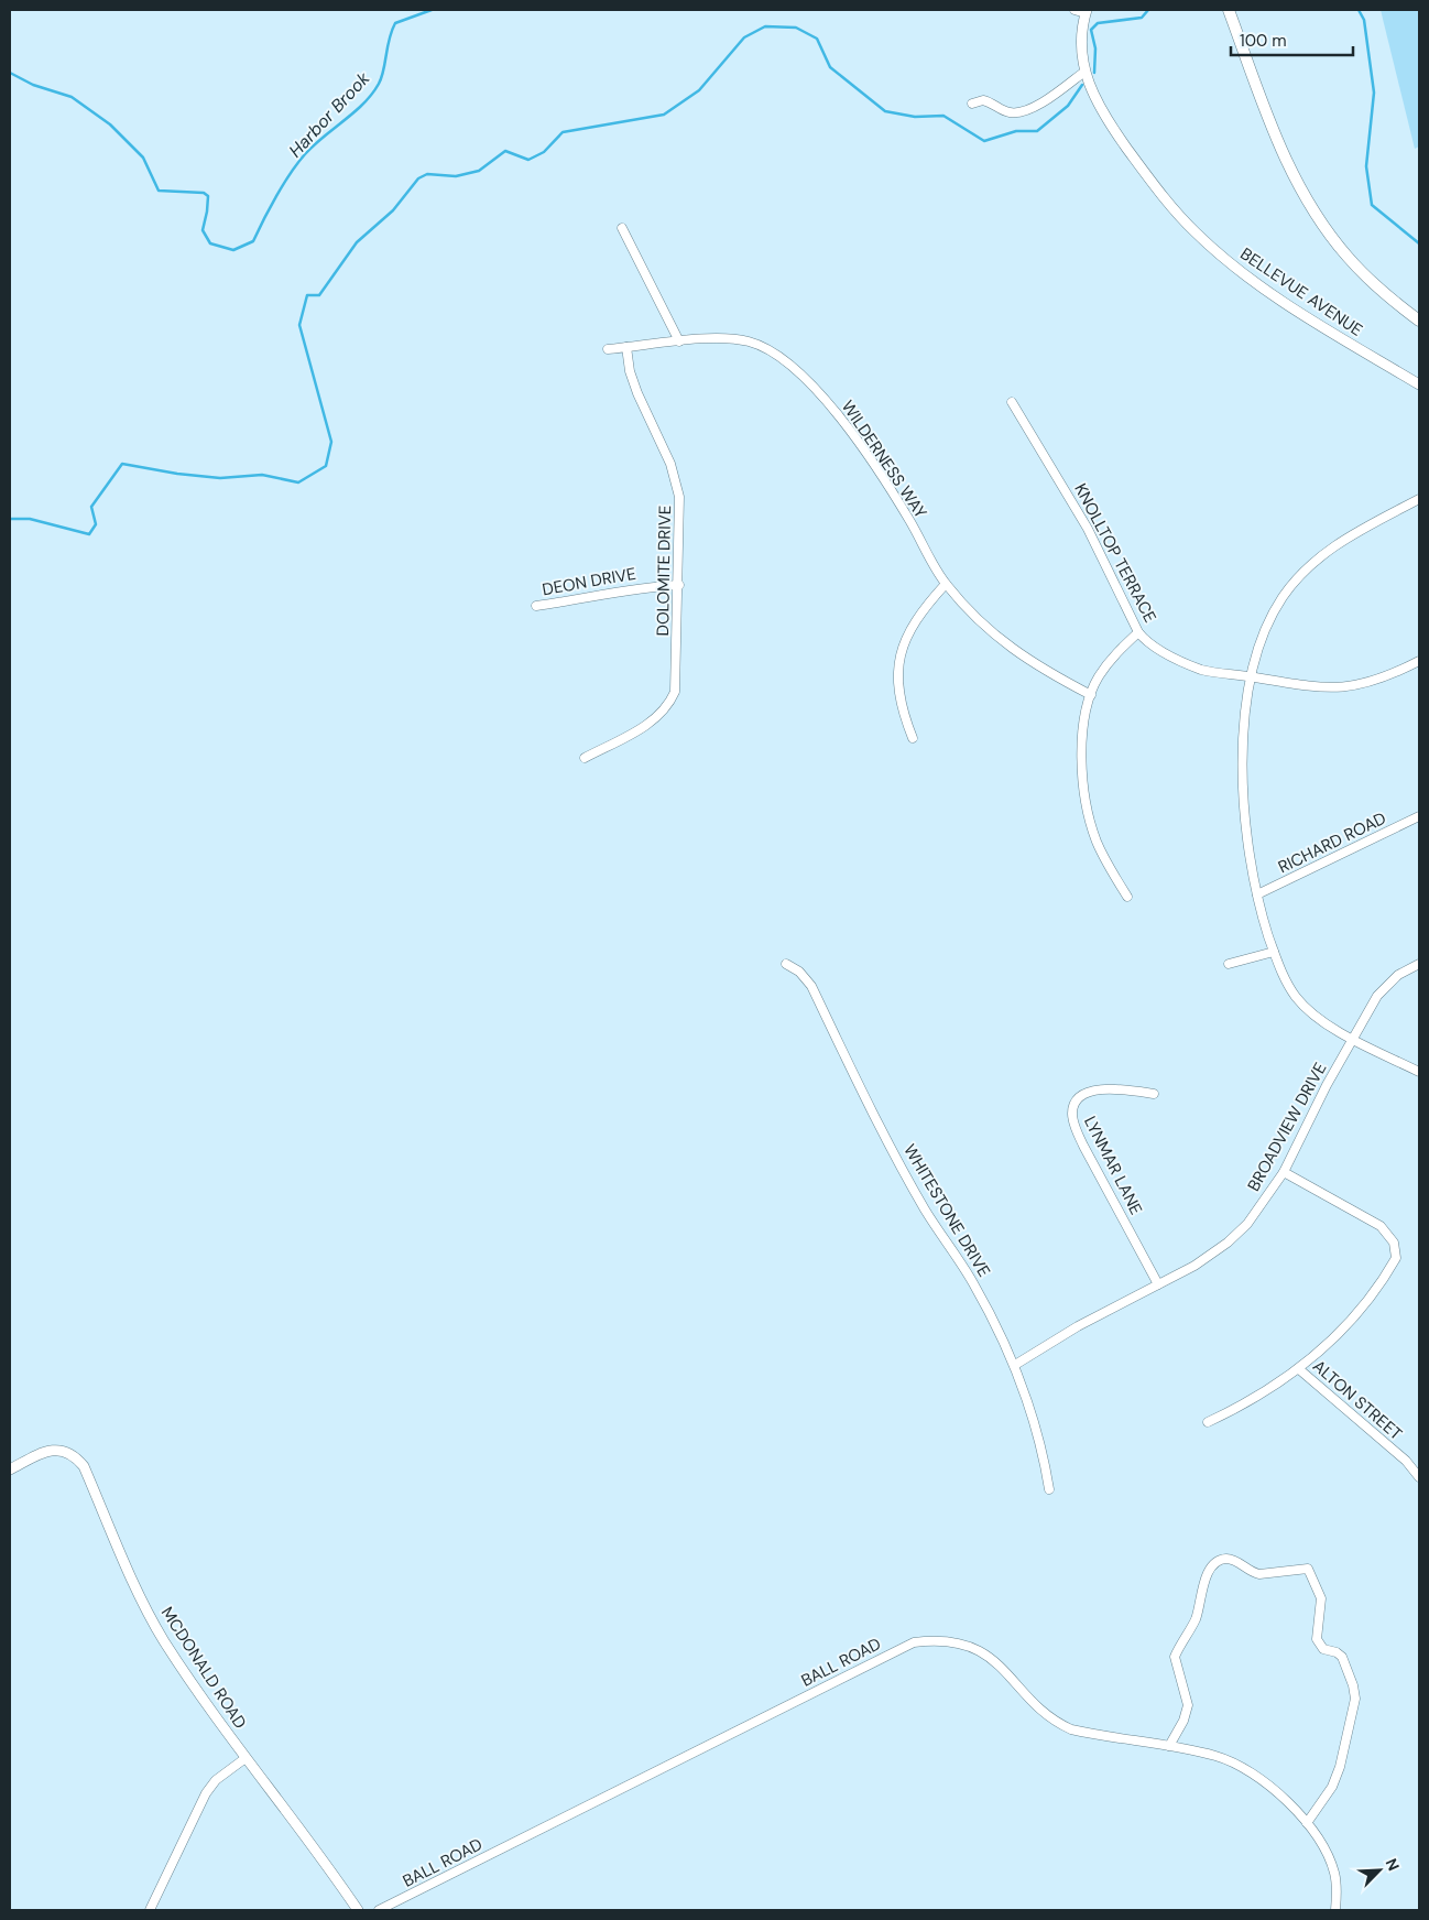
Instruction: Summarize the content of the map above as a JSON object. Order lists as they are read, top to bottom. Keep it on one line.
{"streets":{"street":["BELLEVUE AVENUE","WILDERNESS WAY","KNOLLTOP TERRACE","DOLOMITE DRIVE","DEON DRIVE","RICHARD ROAD","BROADVIEW DRIVE","LYNMAR LANE","WHITESTONE DRIVE","ALTON STREET","BALL ROAD","MCDONALD ROAD"]},"crossings":[["WILDERNESS WAY","DOLOMITE DRIVE"],["DOLOMITE DRIVE","DEON DRIVE"],["BROADVIEW DRIVE","LYNMAR LANE"],["BROADVIEW DRIVE","WHITESTONE DRIVE"]],"water":["Harbor Brook"],"scale_bar":"100 m","north":"top right"}
